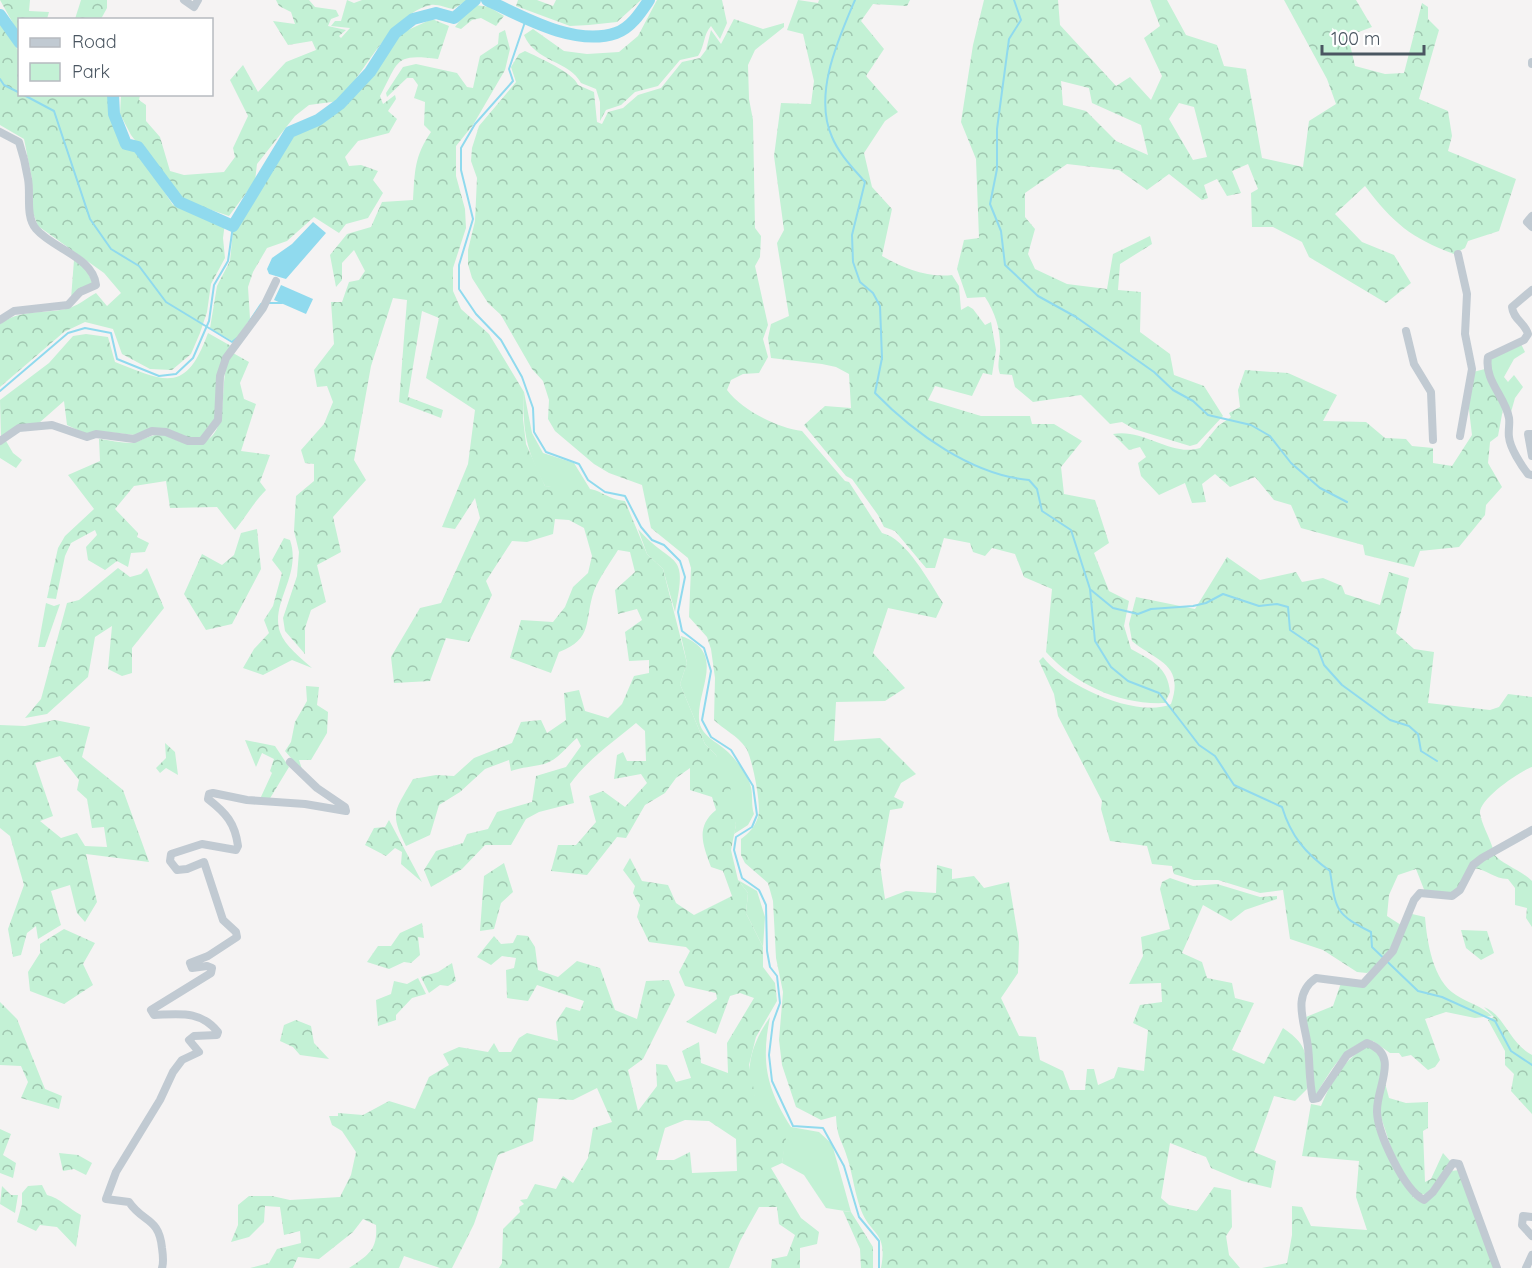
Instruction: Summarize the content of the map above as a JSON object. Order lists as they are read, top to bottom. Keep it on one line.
{"legend":["Road","Park"],"scale_bar":"100 m"}
